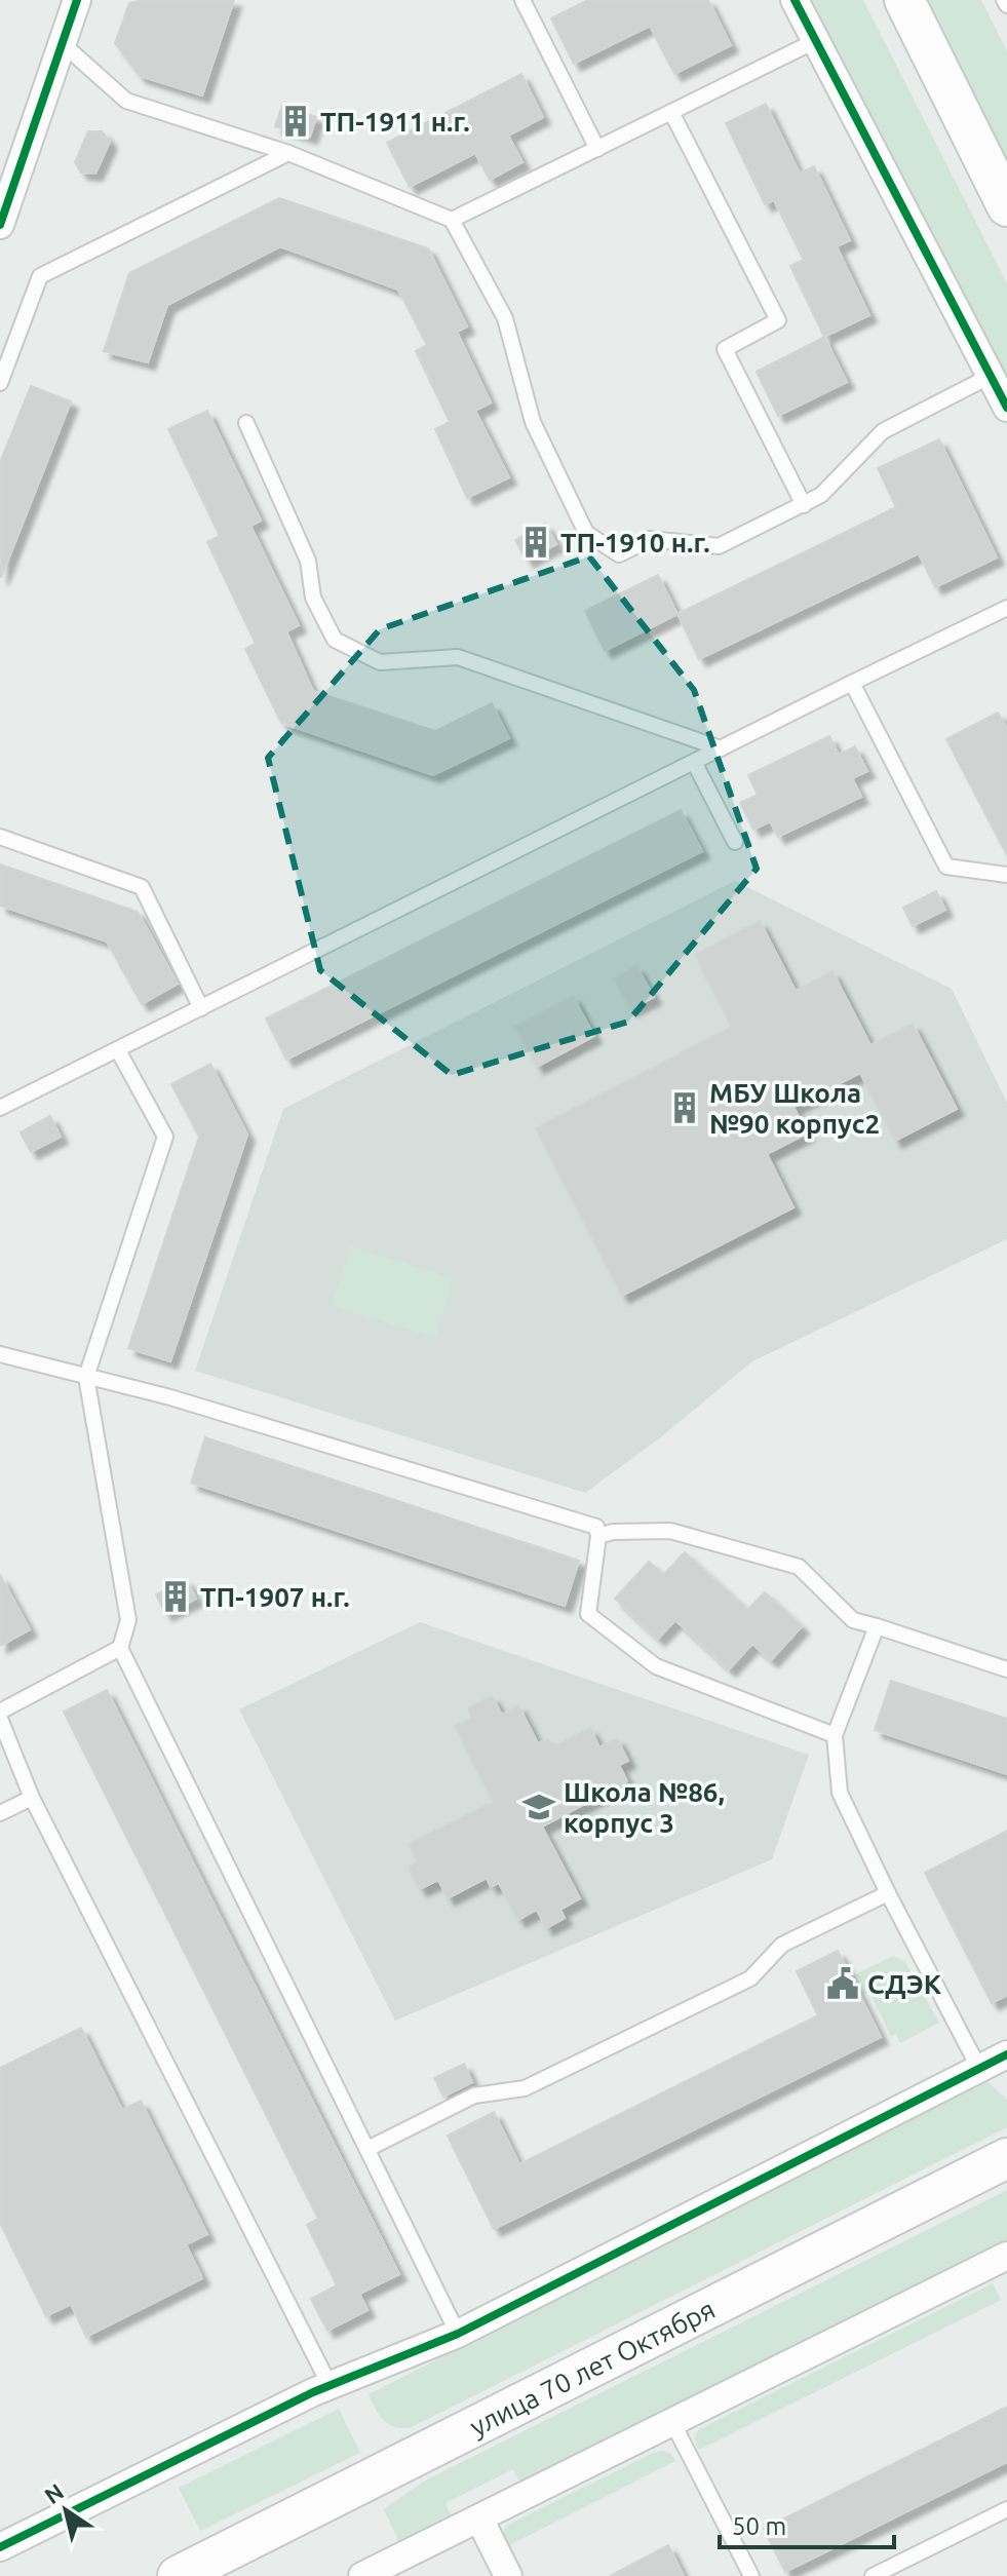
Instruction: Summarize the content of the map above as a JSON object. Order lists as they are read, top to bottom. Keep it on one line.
{"streets":{"main road":["улица 70 лет Октября"]},"places":{"building":["ТП-1911 н.г.","ТП-1910 н.г.","МБУ Школа №90 корпус2","ТП-1907 н.г."],"school or university":["Школа №86, корпус 3"],"public building":["СДЭК"]},"scale_bar":"50 m","north":"top left"}
